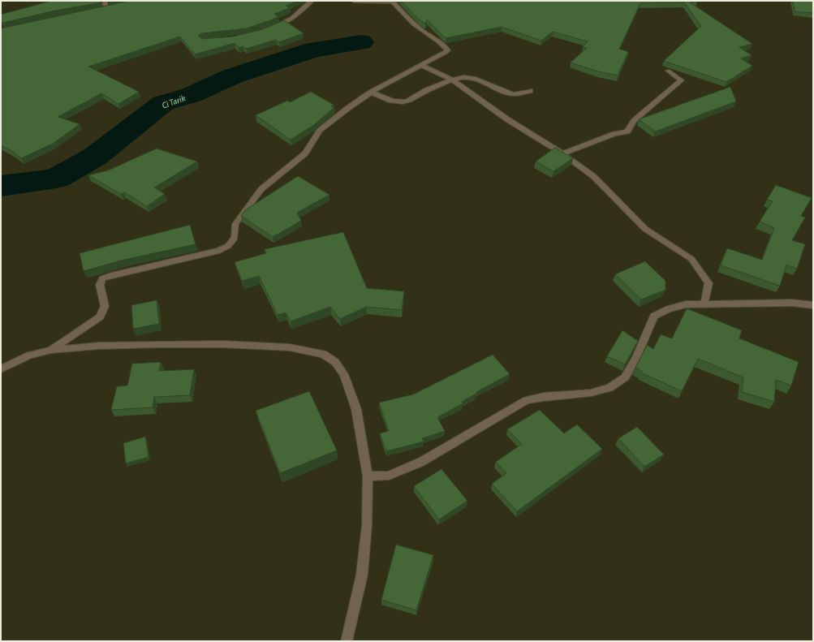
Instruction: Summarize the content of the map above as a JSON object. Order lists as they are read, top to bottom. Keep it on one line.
{"water":["Ci Tarik"]}
